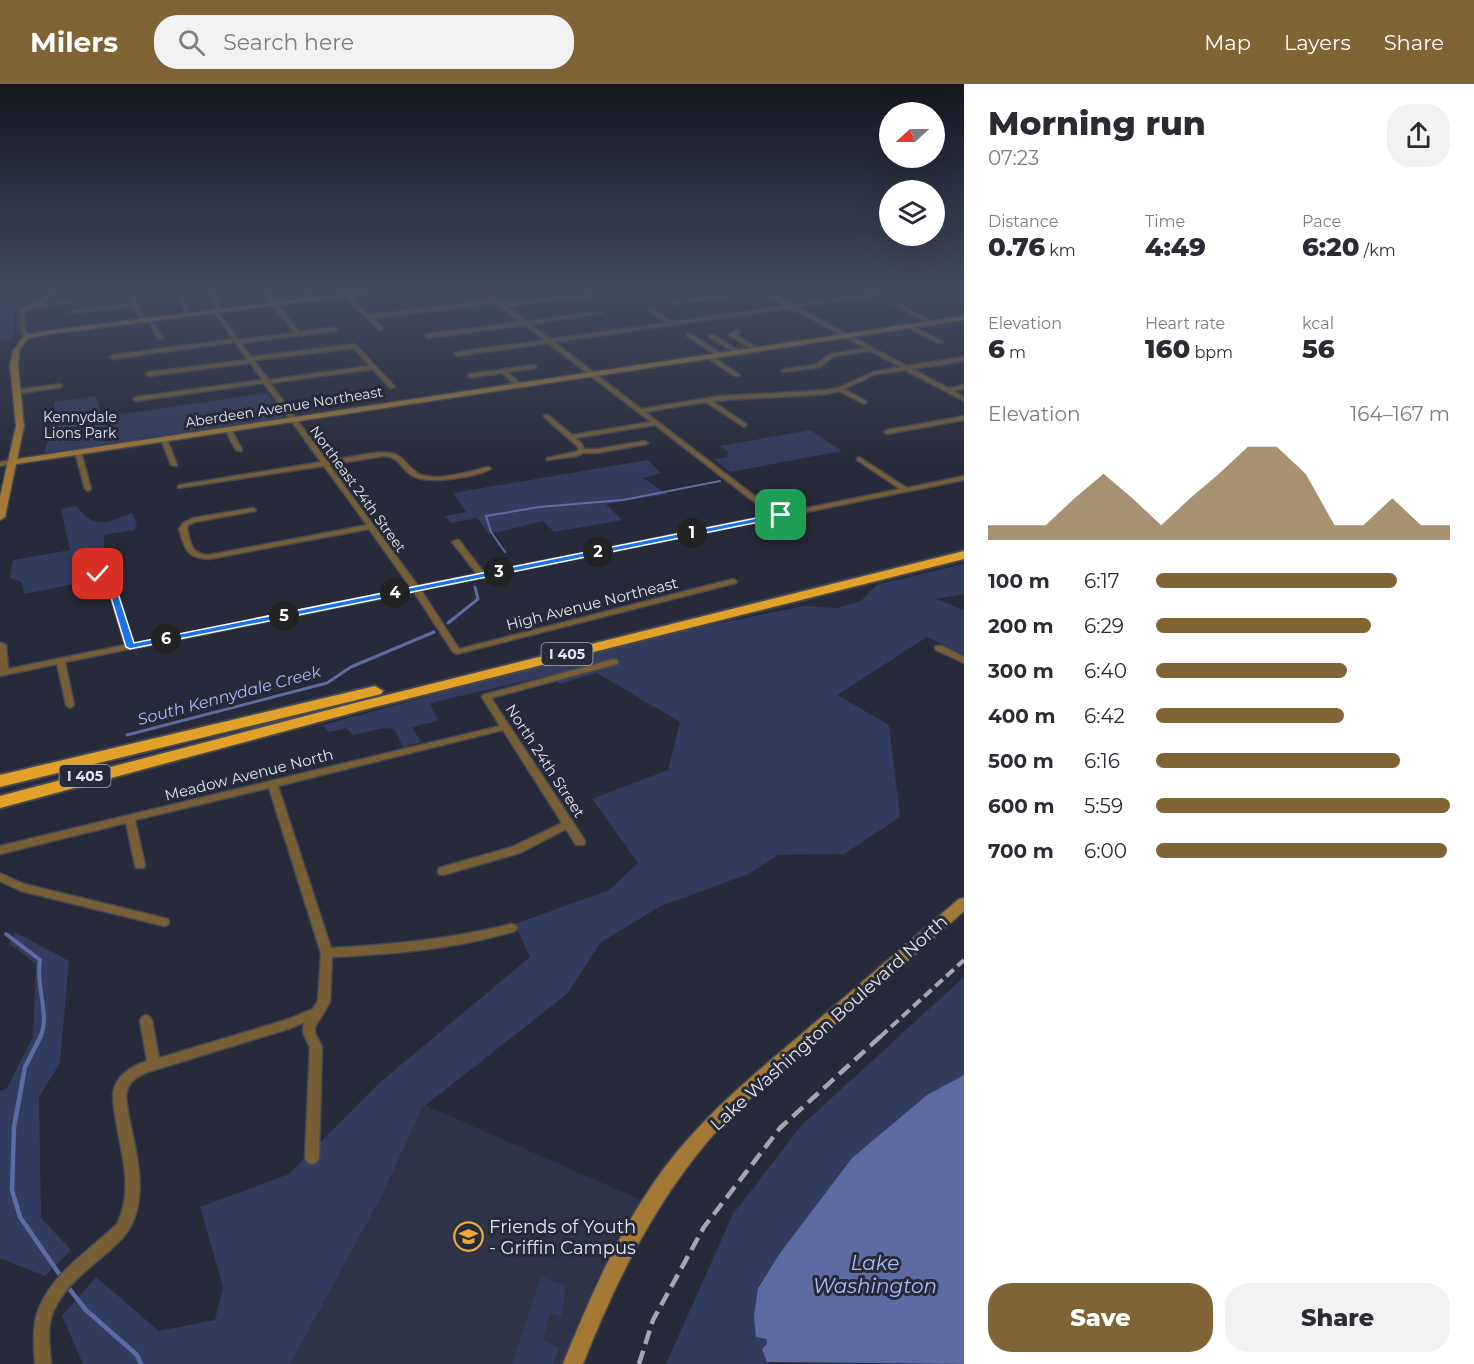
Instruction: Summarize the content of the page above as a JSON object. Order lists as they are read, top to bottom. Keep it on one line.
{"streets":{"highway":["I 405"],"street":["Aberdeen Avenue Northeast","Northeast 24th Street","High Avenue Northeast","North 24th Street","Meadow Avenue North","Lake Washington Boulevard North"]},"crossings":[["Aberdeen Avenue Northeast","Northeast 24th Street"],["Northeast 24th Street","High Avenue Northeast"],["North 24th Street","Meadow Avenue North"]],"water":["South Kennydale Creek","Lake Washington"],"parks":["Kennydale Lions Park"],"places":{"school or university":["Friends of Youth - Griffin Campus"]},"north":"left","page":{"header":"Milers","search":"Search here","nav":["Map","Layers","Share"],"heading":["Morning run","07:23"],"stats":[["Distance","0.76 km"],["Time","4:49"],["Pace","6:20 /km"],["Elevation","6 m"],["Heart rate","160 bpm"],["kcal","56"]],"chart":["Elevation","164–167 m"],"pins":["1","2","3","4","5","6"],"list":[{"name":"100 m","note":"6:17"},{"name":"200 m","note":"6:29"},{"name":"300 m","note":"6:40"},{"name":"400 m","note":"6:42"},{"name":"500 m","note":"6:16"},{"name":"600 m","note":"5:59"},{"name":"700 m","note":"6:00"}],"buttons":["Save","Share"]}}
